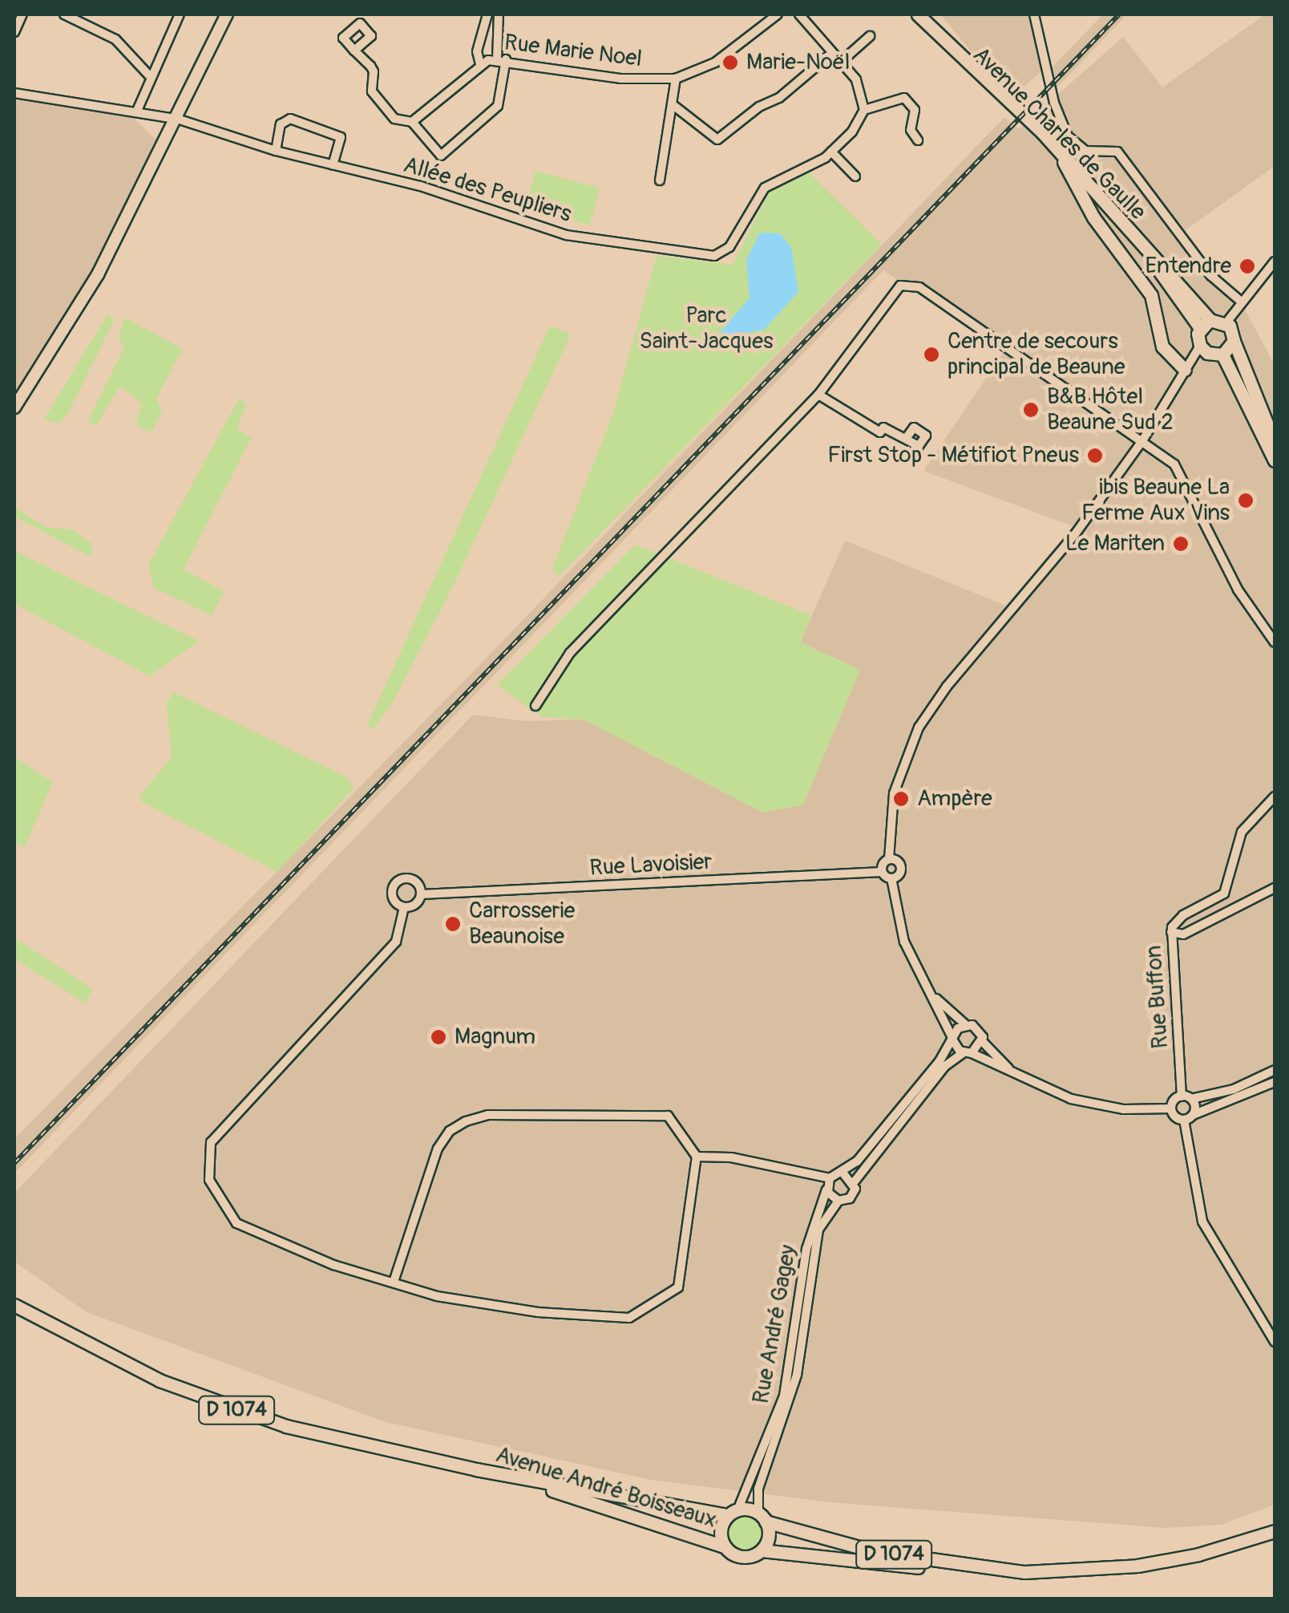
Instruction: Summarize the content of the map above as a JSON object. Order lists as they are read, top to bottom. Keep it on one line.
{"streets":{"main road":["Avenue Charles de Gaulle","D 1074","Avenue André Boisseaux"],"street":["Rue Marie Noel","Allée des Peupliers","Rue Lavoisier","Rue Buffon","Rue André Gagey"]},"crossings":[["Rue André Gagey","D 1074"],["Rue André Gagey","Avenue André Boisseaux"],["D 1074","Avenue André Boisseaux"]],"parks":["Parc Saint-Jacques"],"places":["Marie-Noël","Entendre","Centre de secours principal de Beaune","B&B Hôtel Beaune Sud 2","First Stop - Métifiot Pneus","ibis Beaune La Ferme Aux Vins","Le Mariten","Ampère","Carrosserie Beaunoise","Magnum"]}
